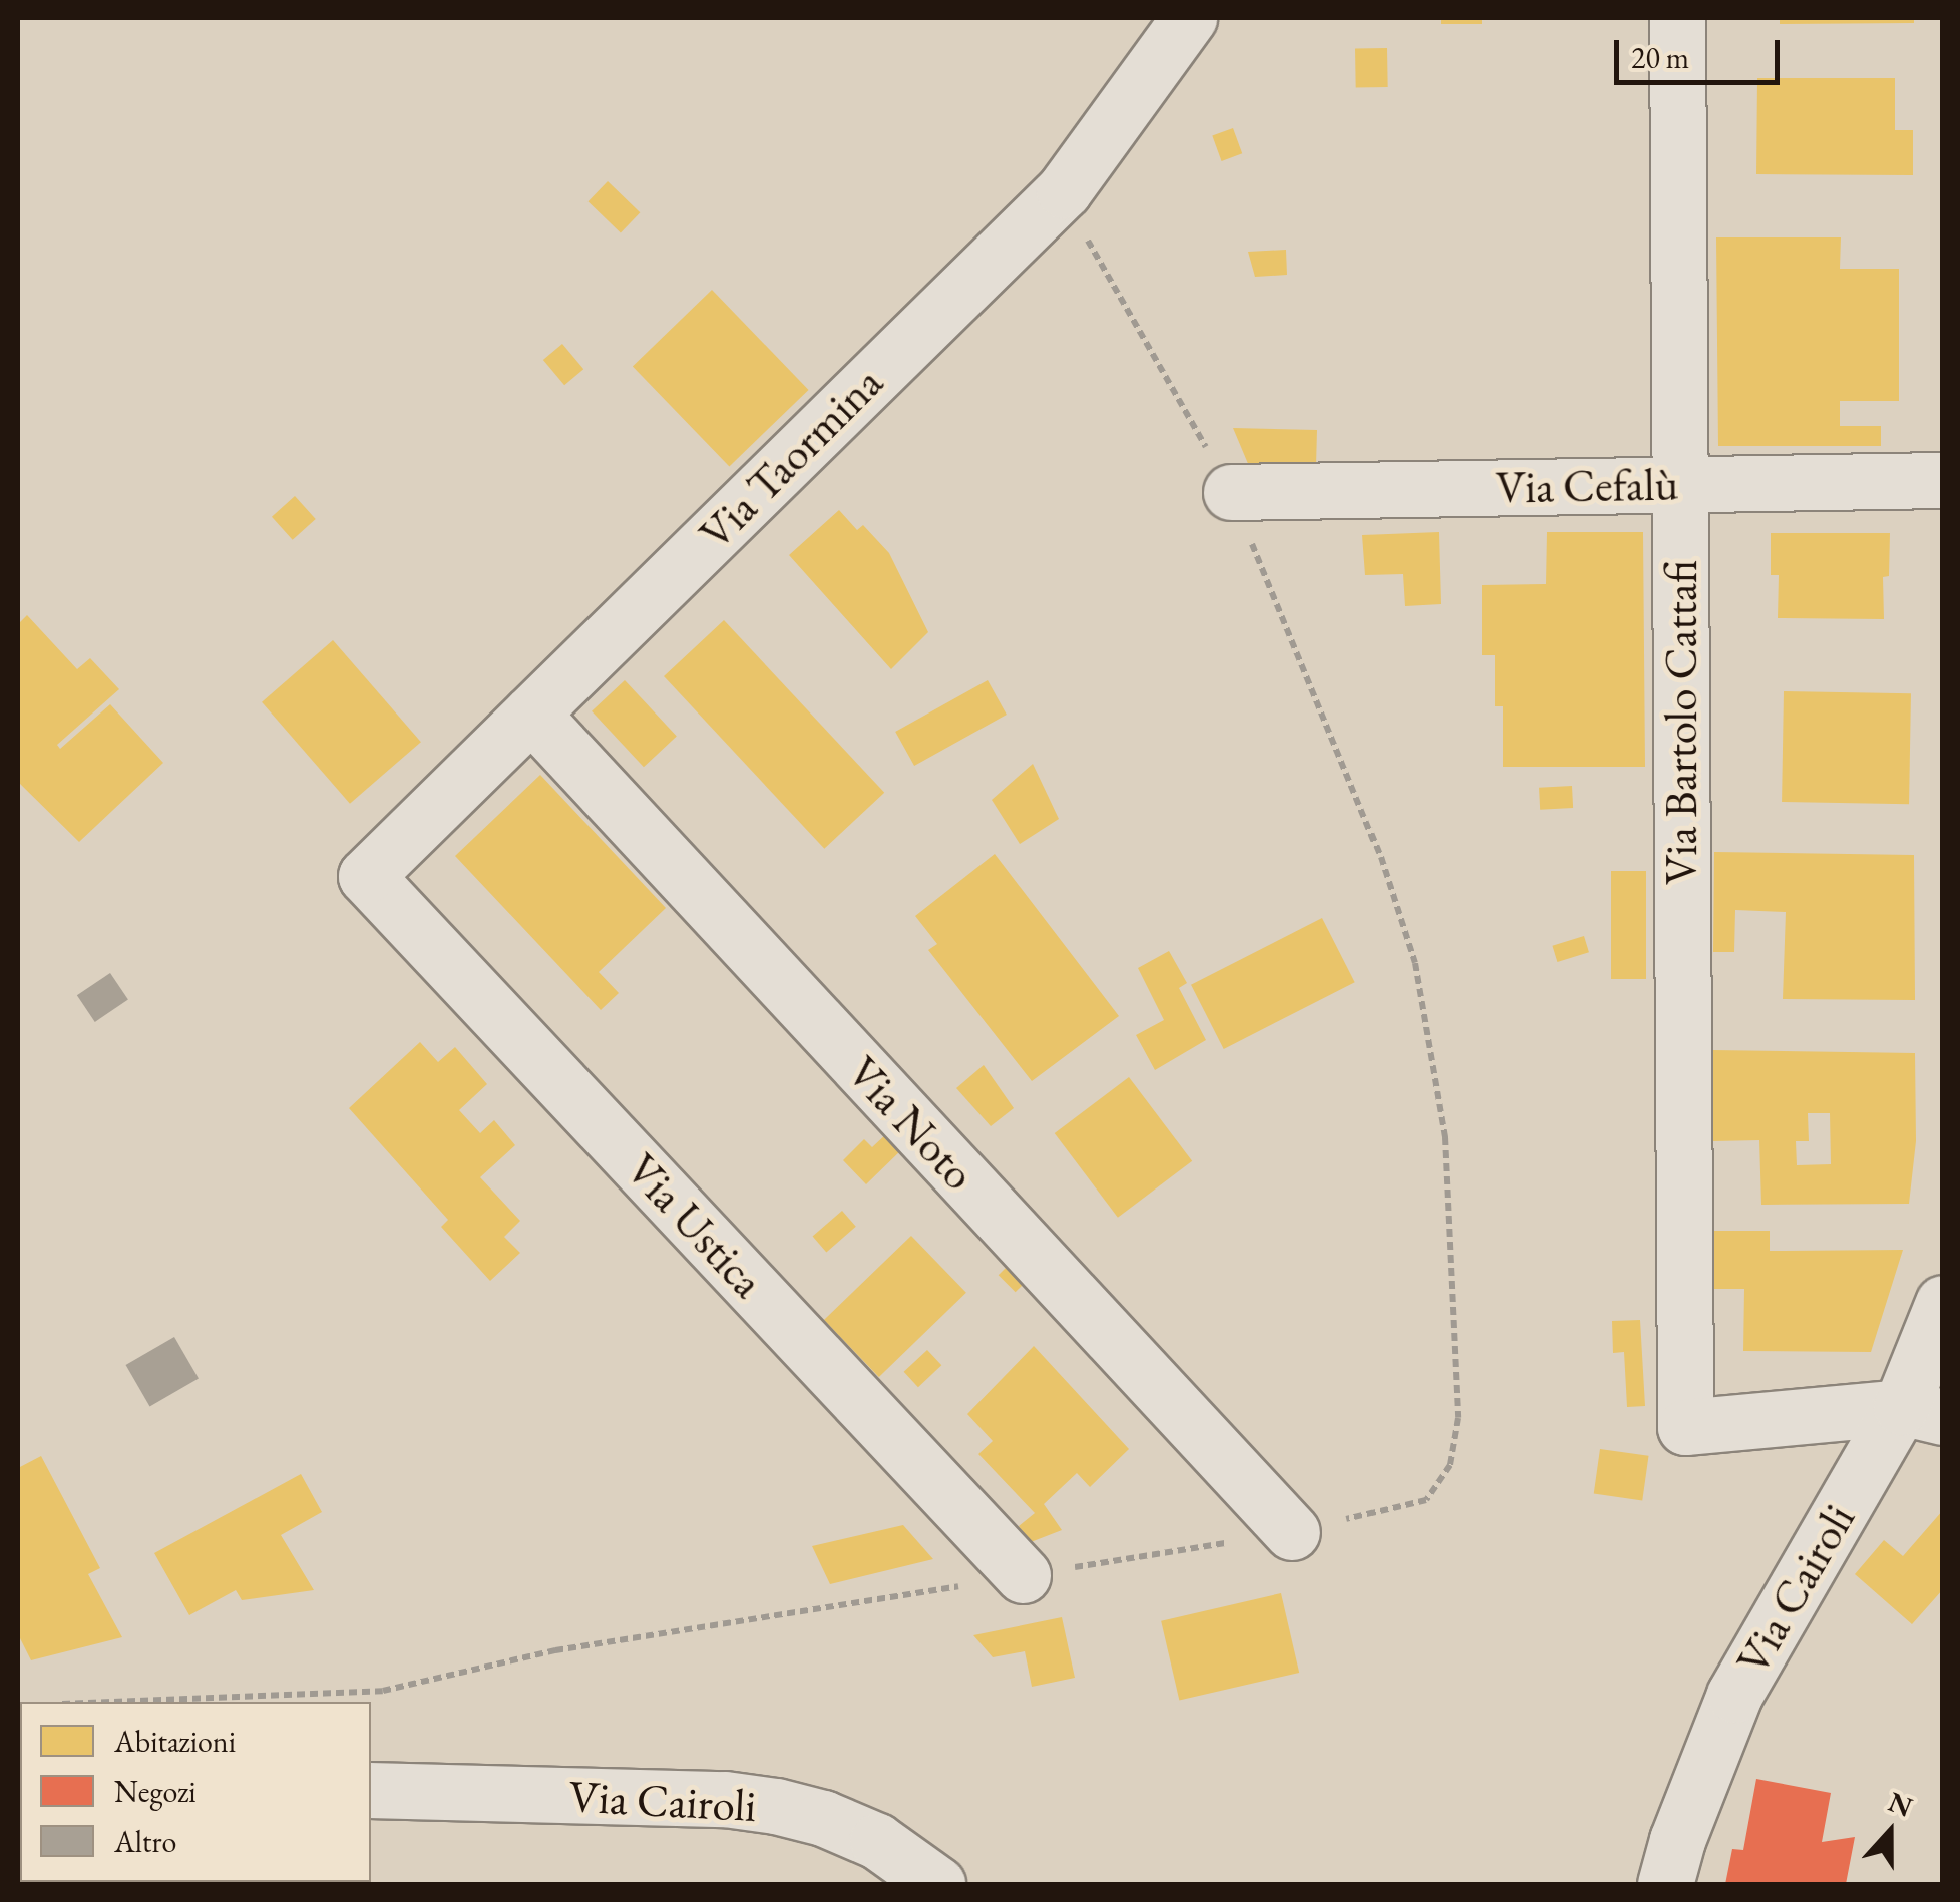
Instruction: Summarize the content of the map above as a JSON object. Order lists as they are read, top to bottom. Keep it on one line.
{"streets":{"street":["Via Taormina","Via Cefalù","Via Bartolo Cattafi","Via Noto","Via Ustica","Via Cairoli"]},"crossings":[["Via Taormina","Via Noto"],["Via Taormina","Via Ustica"],["Via Cefalù","Via Bartolo Cattafi"],["Via Bartolo Cattafi","Via Cairoli"]],"legend":["Abitazioni","Negozi","Altro"],"scale_bar":"20 m","north":"top"}
